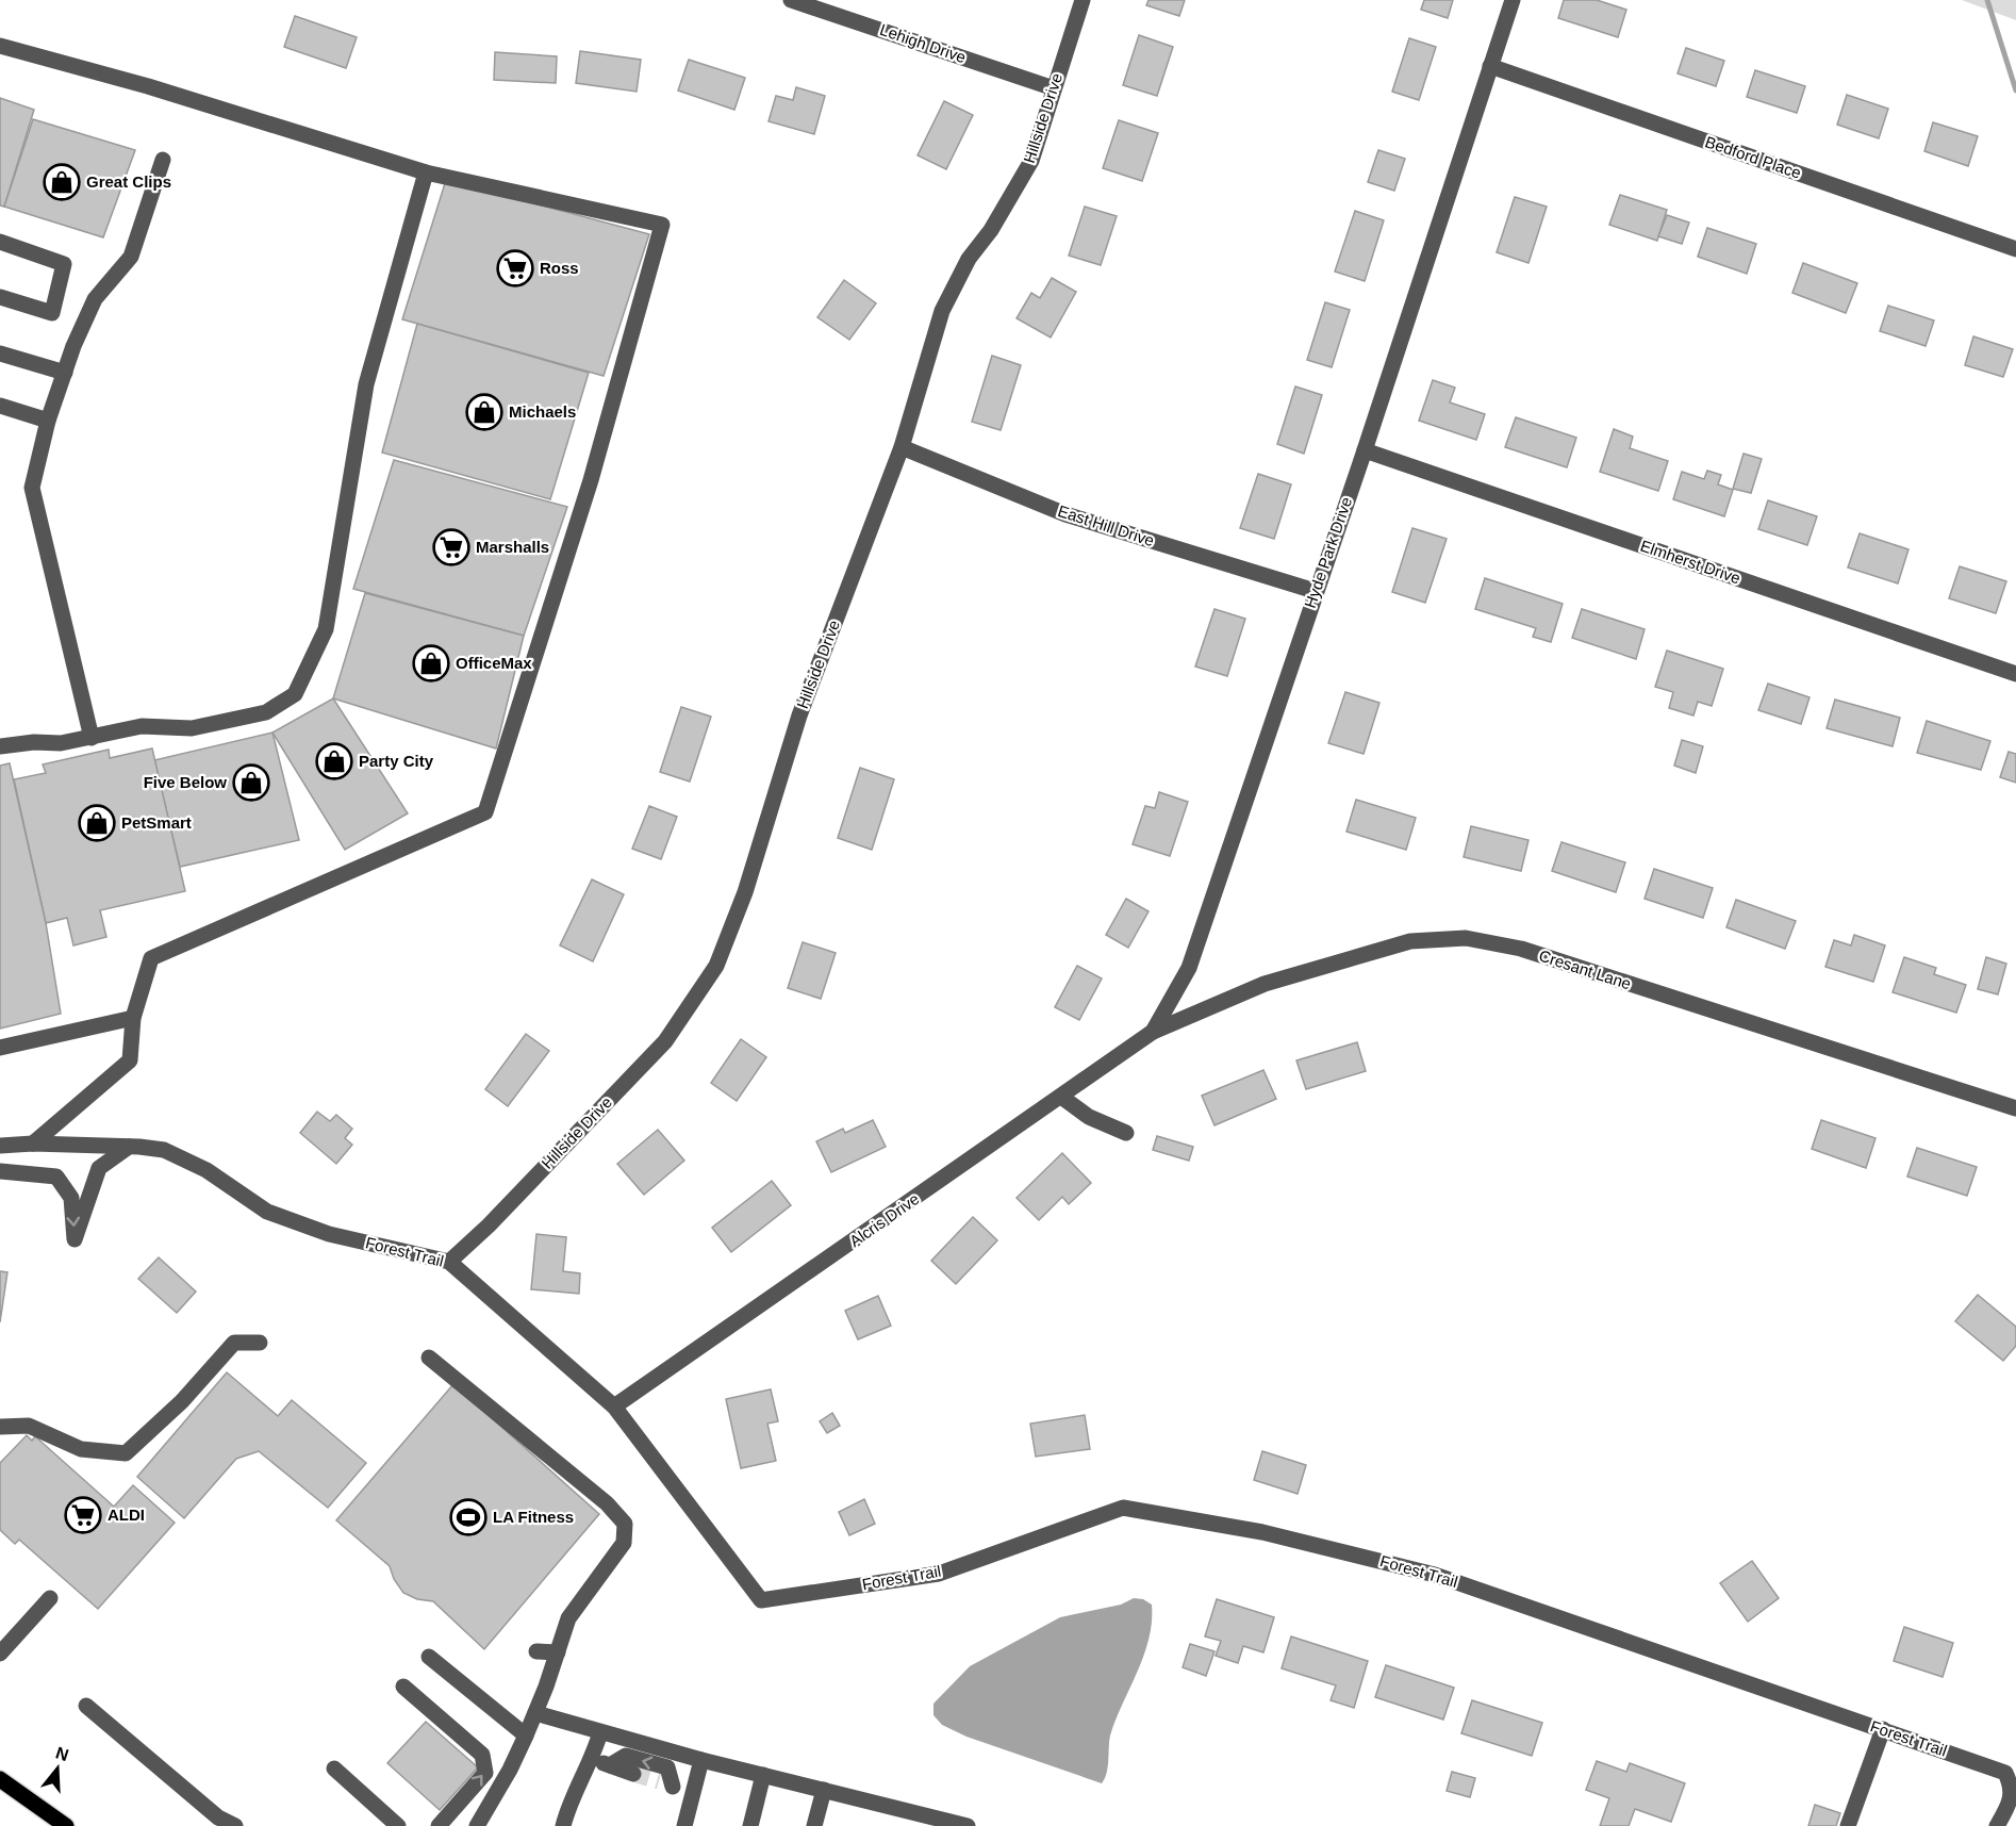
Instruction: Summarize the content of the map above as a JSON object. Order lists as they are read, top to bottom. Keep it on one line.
{"streets":{"street":["Lehigh Drive","Hillside Drive","Bedford Place","East Hill Drive","Hyde Park Drive","Elmherst Drive","Cresant Lane","Alcris Drive","Forest Trail"]},"crossings":[["Lehigh Drive","Hillside Drive"],["Hillside Drive","East Hill Drive"],["Hillside Drive","Forest Trail"],["Bedford Place","Hyde Park Drive"],["East Hill Drive","Hyde Park Drive"],["Hyde Park Drive","Elmherst Drive"],["Hyde Park Drive","Cresant Lane"],["Hyde Park Drive","Alcris Drive"],["Cresant Lane","Alcris Drive"],["Alcris Drive","Forest Trail"]],"places":{"shop":["Great Clips","Michaels","OfficeMax","Party City","Five Below","PetSmart"],"supermarket":["Ross","Marshalls","ALDI"],"sports":["LA Fitness"]},"north":"top"}
